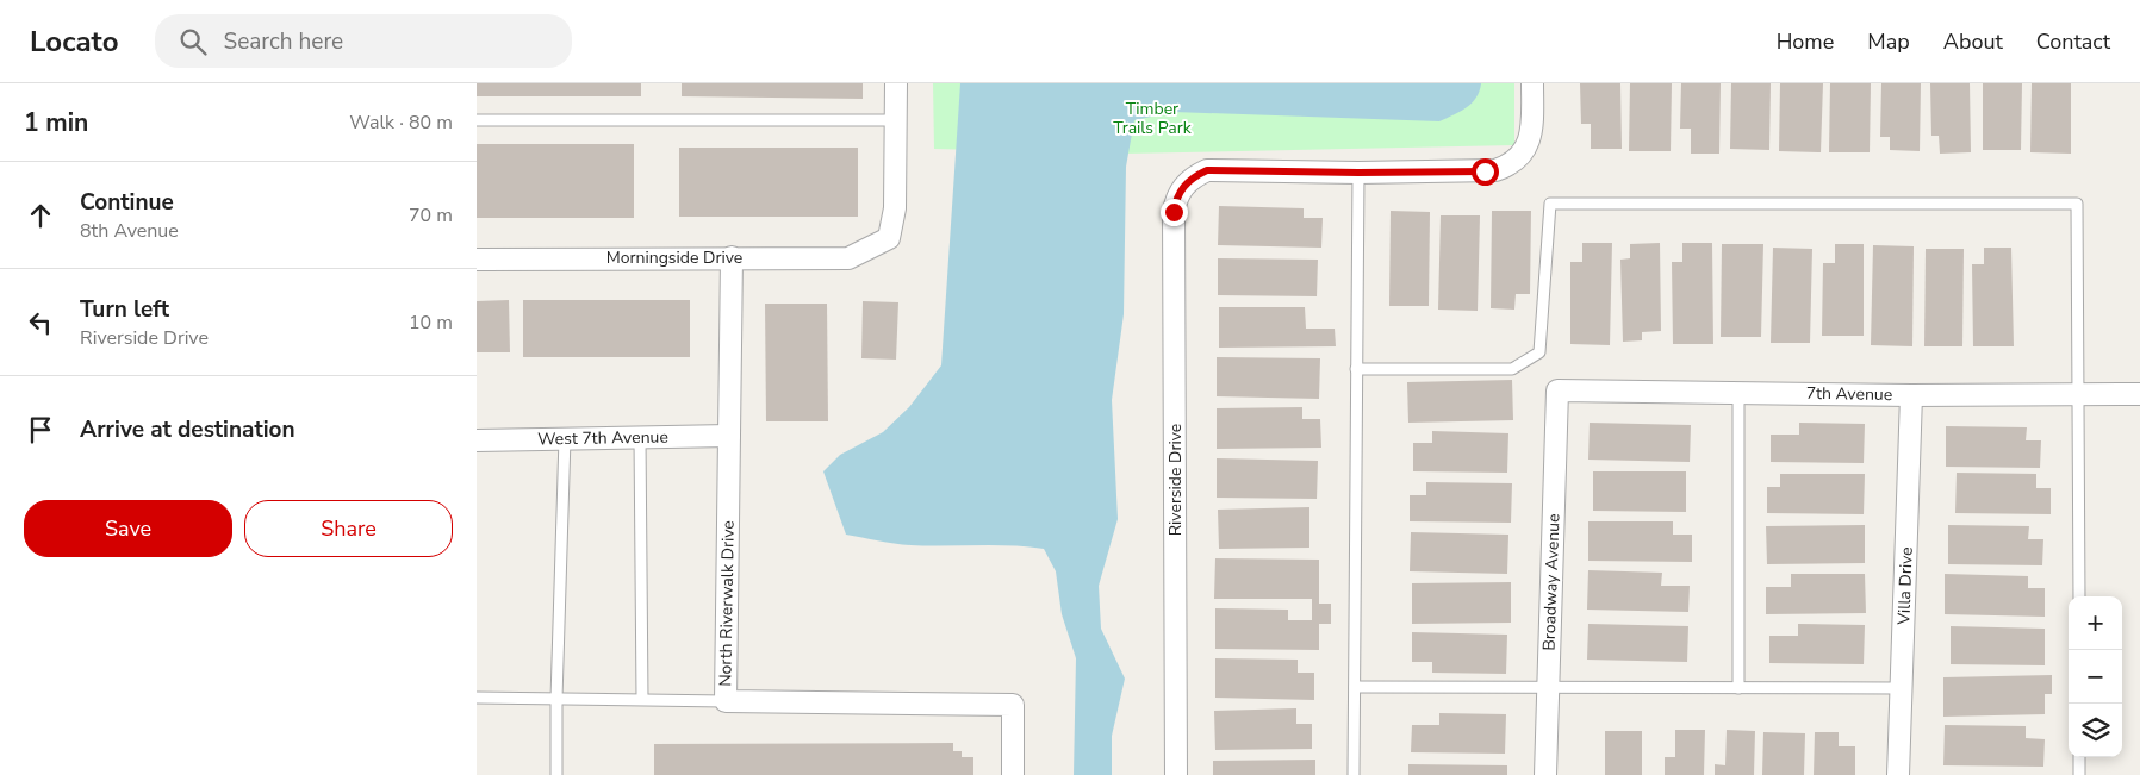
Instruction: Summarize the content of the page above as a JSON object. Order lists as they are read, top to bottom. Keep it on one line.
{"streets":{"street":["Morningside Drive","7th Avenue","West 7th Avenue","Riverside Drive","Broadway Avenue","Villa Drive","North Riverwalk Drive"]},"crossings":[["Morningside Drive","North Riverwalk Drive"],["7th Avenue","Broadway Avenue"],["7th Avenue","Villa Drive"],["West 7th Avenue","North Riverwalk Drive"]],"parks":["Timber Trails Park"],"page":{"header":"Locato","search":"Search here","nav":["Home","Map","About","Contact"],"heading":["1 min","Walk · 80 m"],"list":[["Continue","8th Avenue","70 m"],["Turn left","Riverside Drive","10 m"],"Arrive at destination"],"buttons":["Save","Share"],"map_buttons":["+","−"]}}
